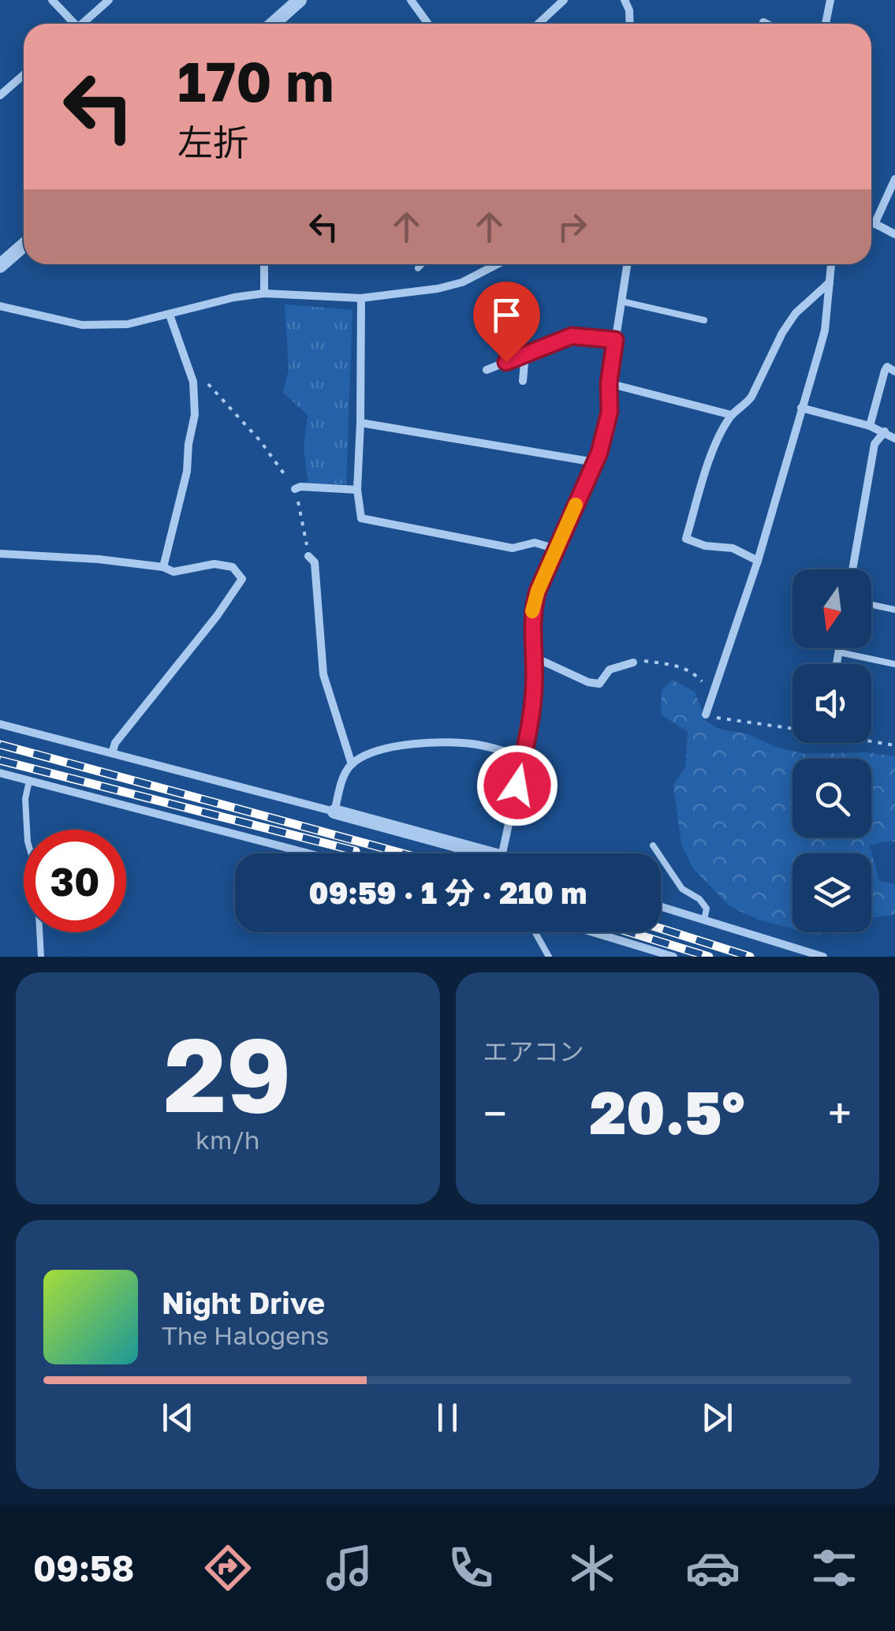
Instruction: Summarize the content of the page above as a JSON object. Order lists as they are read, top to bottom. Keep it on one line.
{"north":"bottom","page":{"turn":["170 m","左折"],"limit":"30","trip":"09:59 · 1 分 · 210 m","tile":[["29","km/h"],"エアコン"],"heat":["−","20.5°","+"],"song":["Night Drive","The Halogens"],"tabs":"09:58"}}
